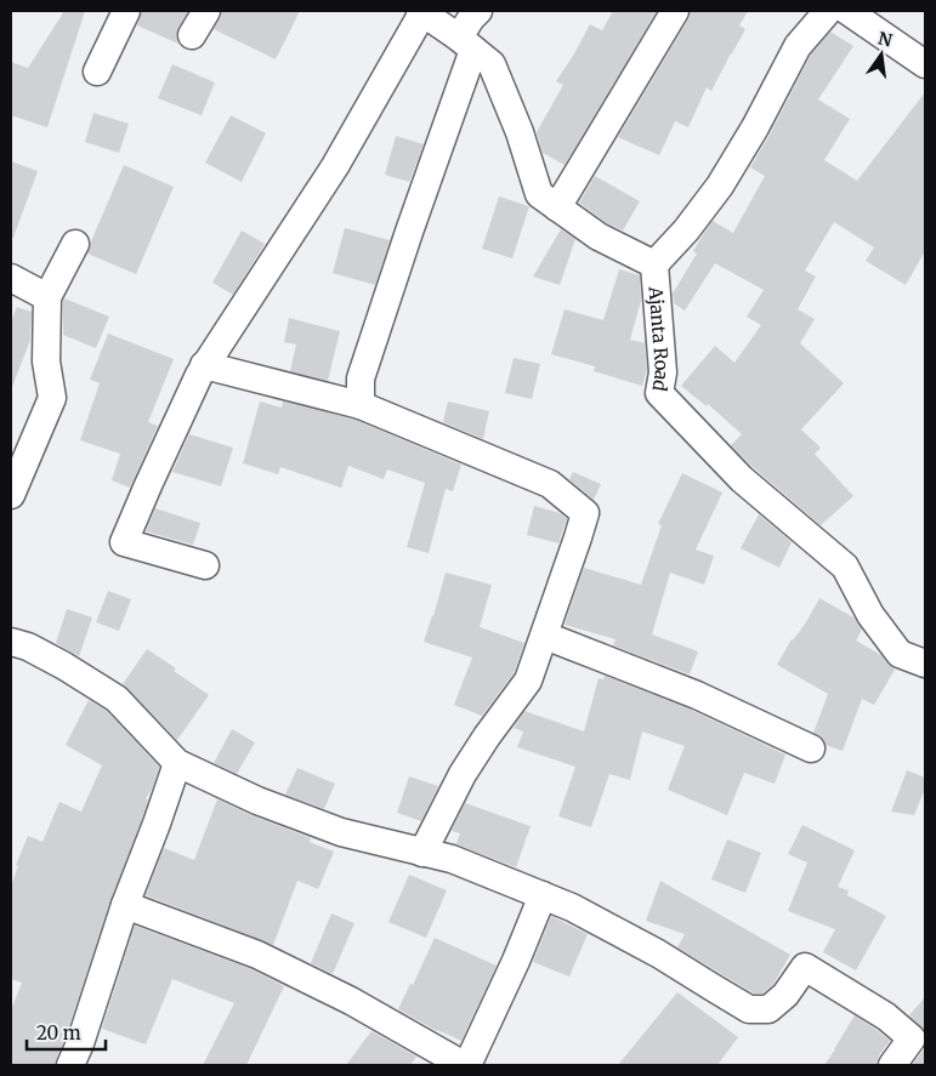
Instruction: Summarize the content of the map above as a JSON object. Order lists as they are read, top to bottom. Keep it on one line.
{"streets":{"street":["Ajanta Road"]},"scale_bar":"20 m","north":"top"}
